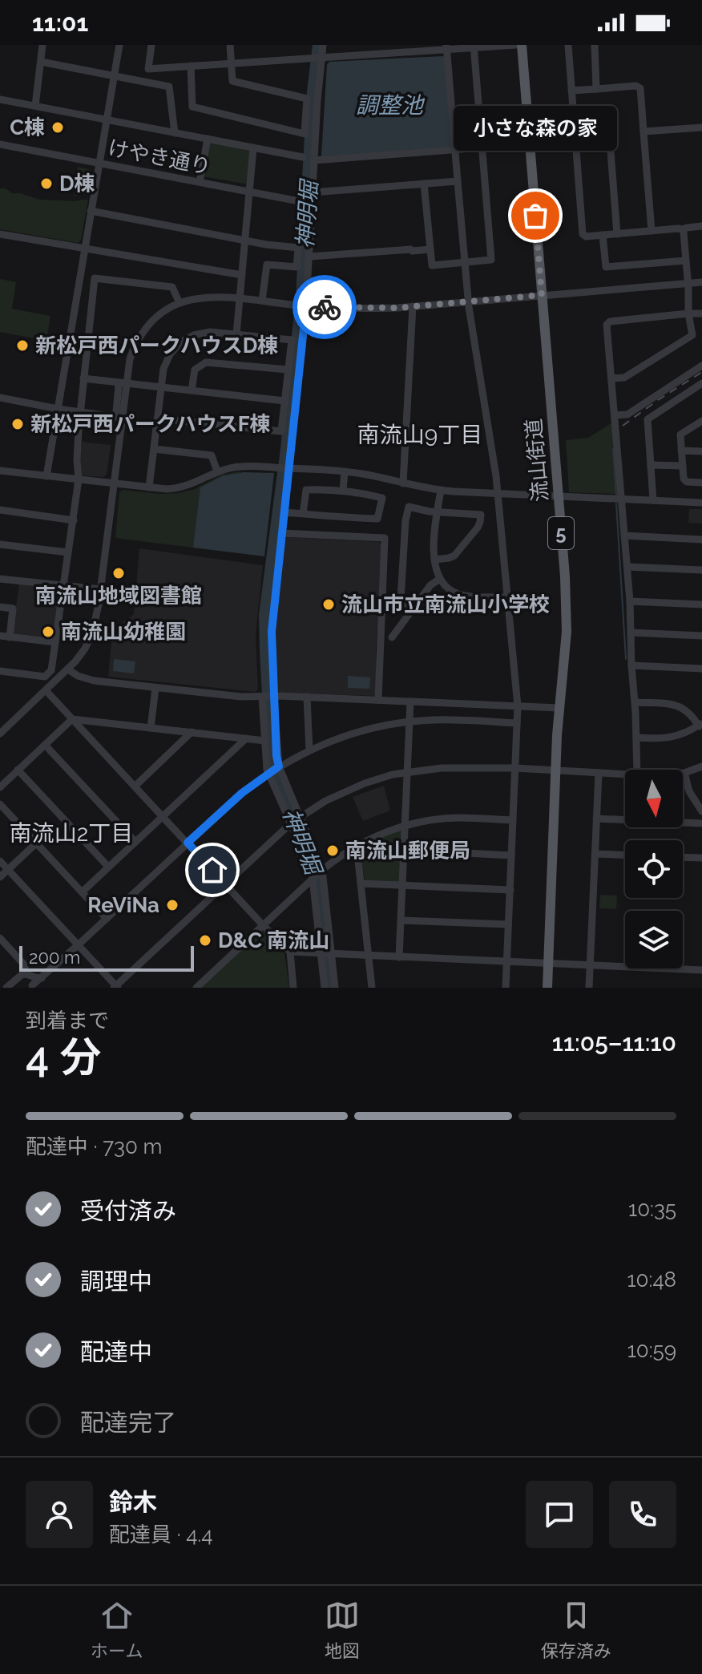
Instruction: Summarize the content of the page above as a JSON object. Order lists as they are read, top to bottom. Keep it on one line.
{"streets":{"main road":["流山街道","5"],"street":["けやき通り"]},"districts":["南流山9丁目","南流山2丁目"],"water":["調整池","神明堀"],"places":["C棟","D棟","小さな森の家","新松戸西パークハウスD棟","新松戸西パークハウスF棟","南流山地域図書館","流山市立南流山小学校","南流山幼稚園","南流山郵便局","ReViNa","D&C 南流山"],"scale_bar":"200 m","north":"bottom","page":{"status":"11:01","bubble":"小さな森の家","scale":"200 m","heading":["4 分","到着まで","11:05–11:10"],"panel":["鈴木","配達員 · 4.4"],"bar":"配達中 · 730 m","list":[["受付済み","10:35"],["調理中","10:48"],["配達中","10:59"],"配達完了"],"tabs":["ホーム","地図","保存済み"]}}
